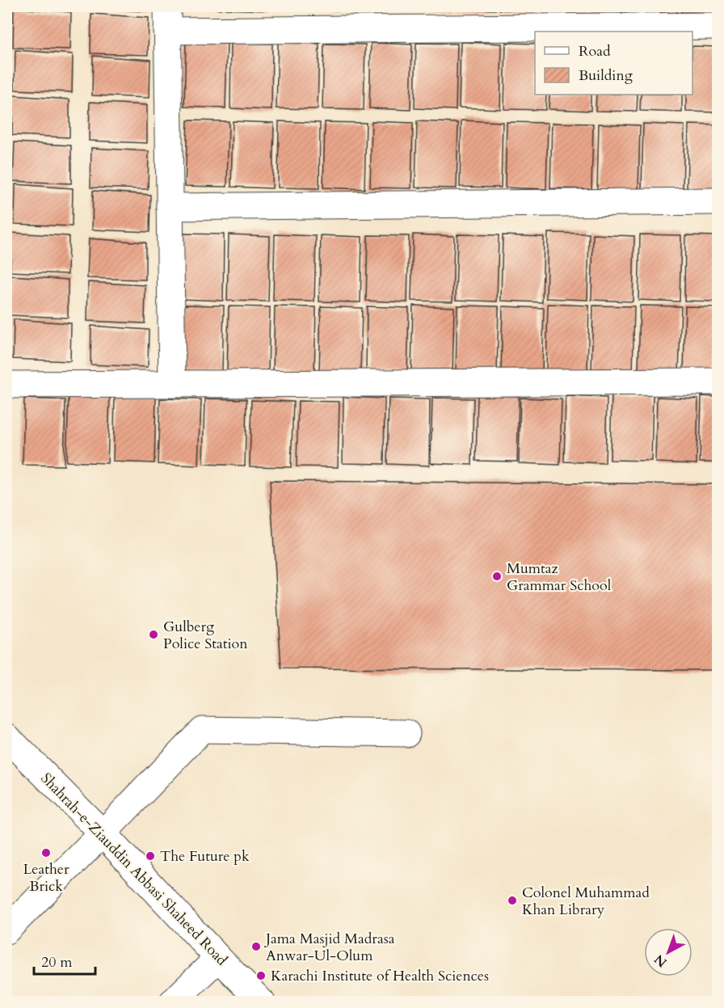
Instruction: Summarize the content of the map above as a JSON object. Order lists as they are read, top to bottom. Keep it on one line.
{"streets":{"street":["Shahrah-e-Ziauddin Abbasi Shaheed Road"]},"places":["Mumtaz Grammar School","Gulberg Police Station","Leather Brick","The Future pk","Colonel Muhammad Khan Library","Jama Masjid Madrasa Anwar-Ul-Olum","Karachi Institute of Health Sciences"],"legend":["Road","Building"],"scale_bar":"20 m","north":"bottom left"}
